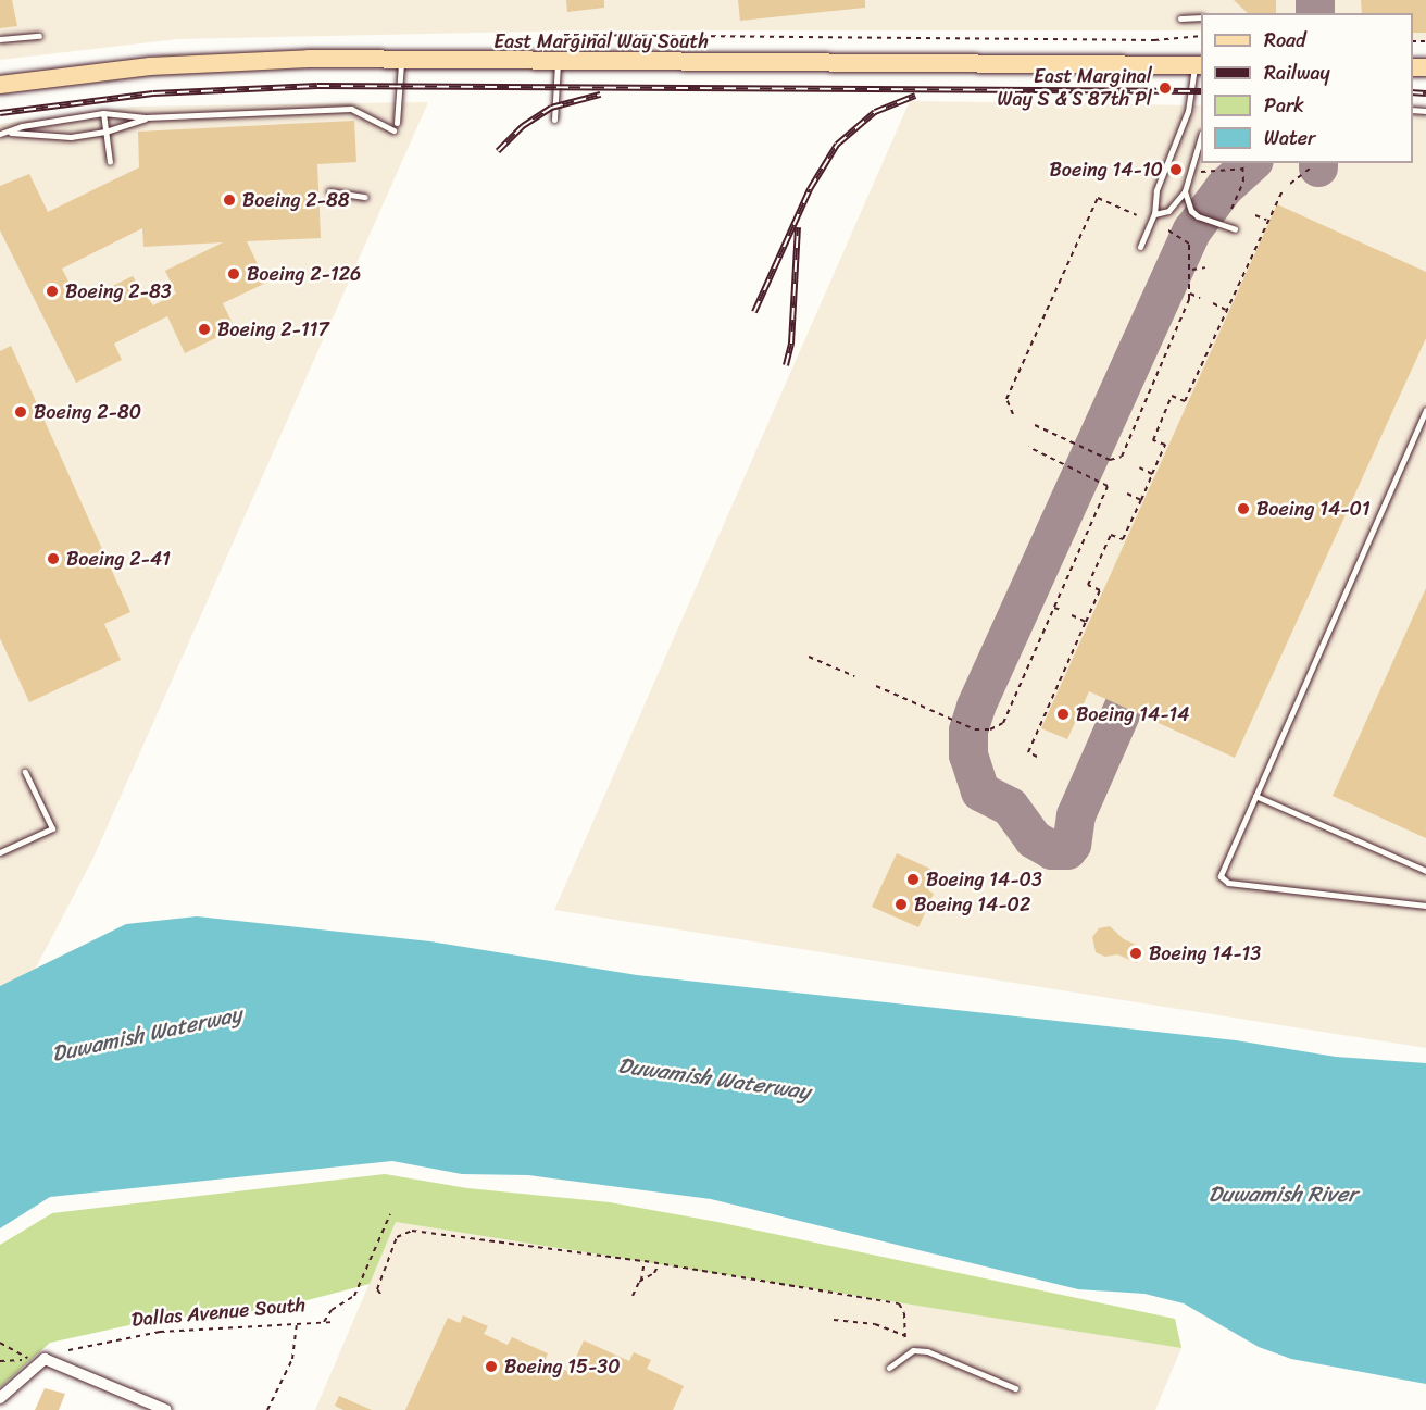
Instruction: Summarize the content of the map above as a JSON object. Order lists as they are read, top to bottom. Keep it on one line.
{"streets":{"main road":["East Marginal Way South"],"path":["Dallas Avenue South"]},"water":["Duwamish Waterway","Duwamish River"],"places":["East Marginal Way S & S 87th Pl","Boeing 14-10","Boeing 2-88","Boeing 2-126","Boeing 2-83","Boeing 2-117","Boeing 2-80","Boeing 14-01","Boeing 2-41","Boeing 14-14","Boeing 14-03","Boeing 14-02","Boeing 14-13","Boeing 15-30"],"legend":["Road","Railway","Park","Water"]}
